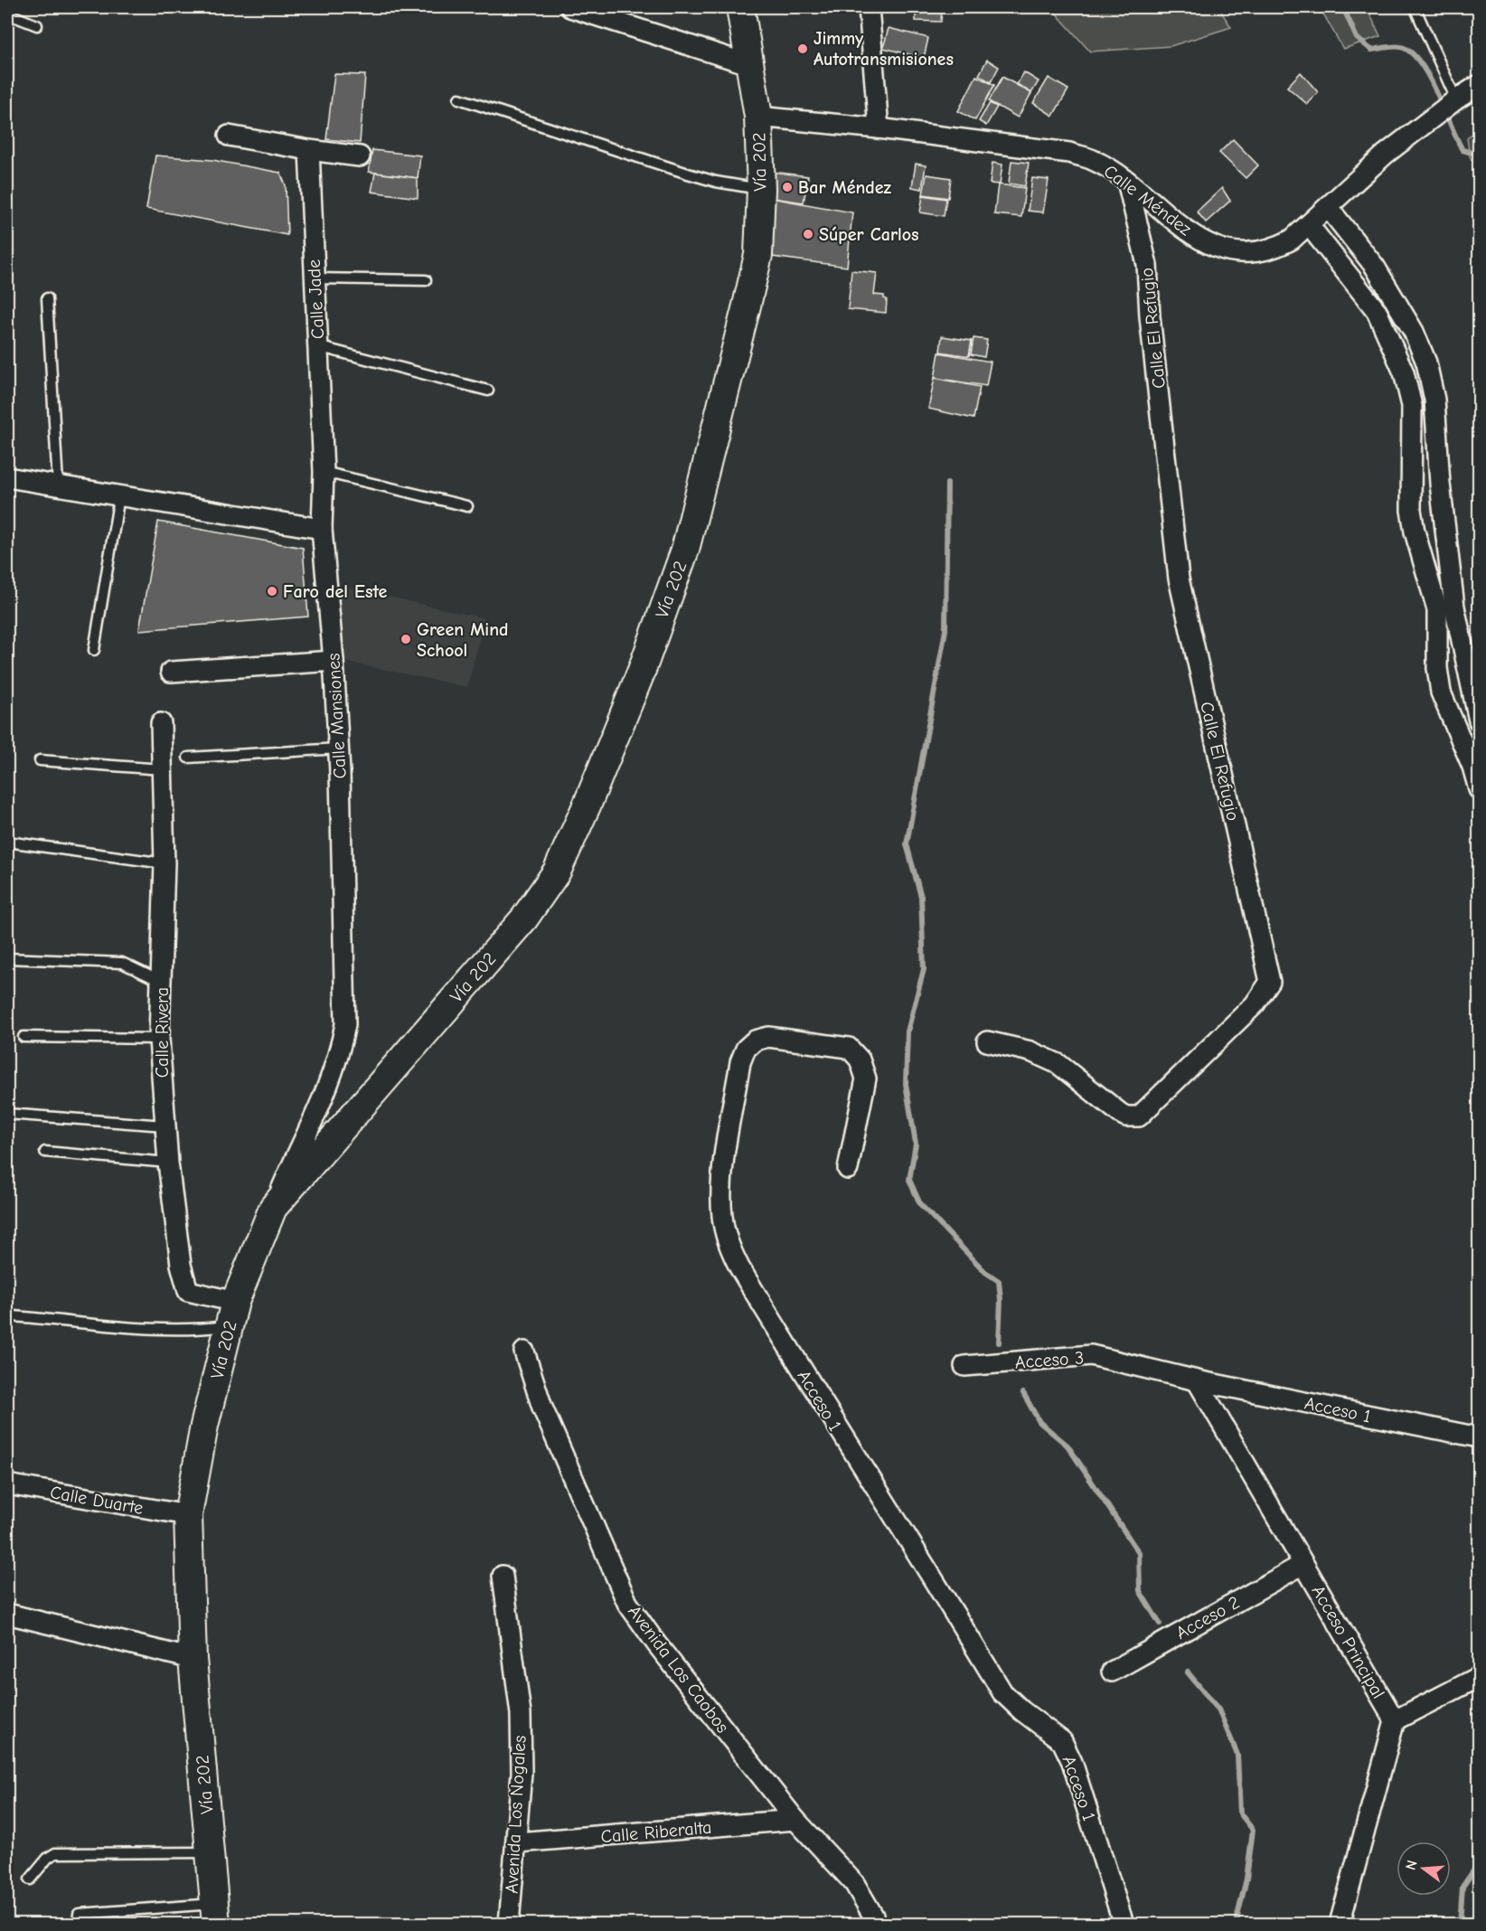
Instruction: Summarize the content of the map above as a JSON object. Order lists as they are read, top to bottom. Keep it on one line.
{"streets":{"main road":["Vía 202"],"street":["Calle Méndez","Calle Jade","Calle El Refugio","Calle Mansiones","Calle Rivera","Acceso 3","Acceso 1","Calle Duarte","Acceso 2","Acceso Principal","Avenida Los Caobos","Avenida Los Nogales","Calle Riberalta"]},"crossings":[["Vía 202","Calle Méndez"],["Vía 202","Calle Mansiones"],["Vía 202","Calle Rivera"],["Vía 202","Calle Duarte"],["Calle Méndez","Calle El Refugio"],["Calle Jade","Calle Mansiones"],["Acceso 3","Acceso 1"],["Acceso 3","Acceso Principal"],["Acceso 1","Acceso Principal"],["Acceso 2","Acceso Principal"],["Avenida Los Caobos","Calle Riberalta"],["Avenida Los Nogales","Calle Riberalta"]],"places":["Jimmy Autotransmisiones","Bar Méndez","Súper Carlos","Faro del Este","Green Mind School"],"north":"left"}
